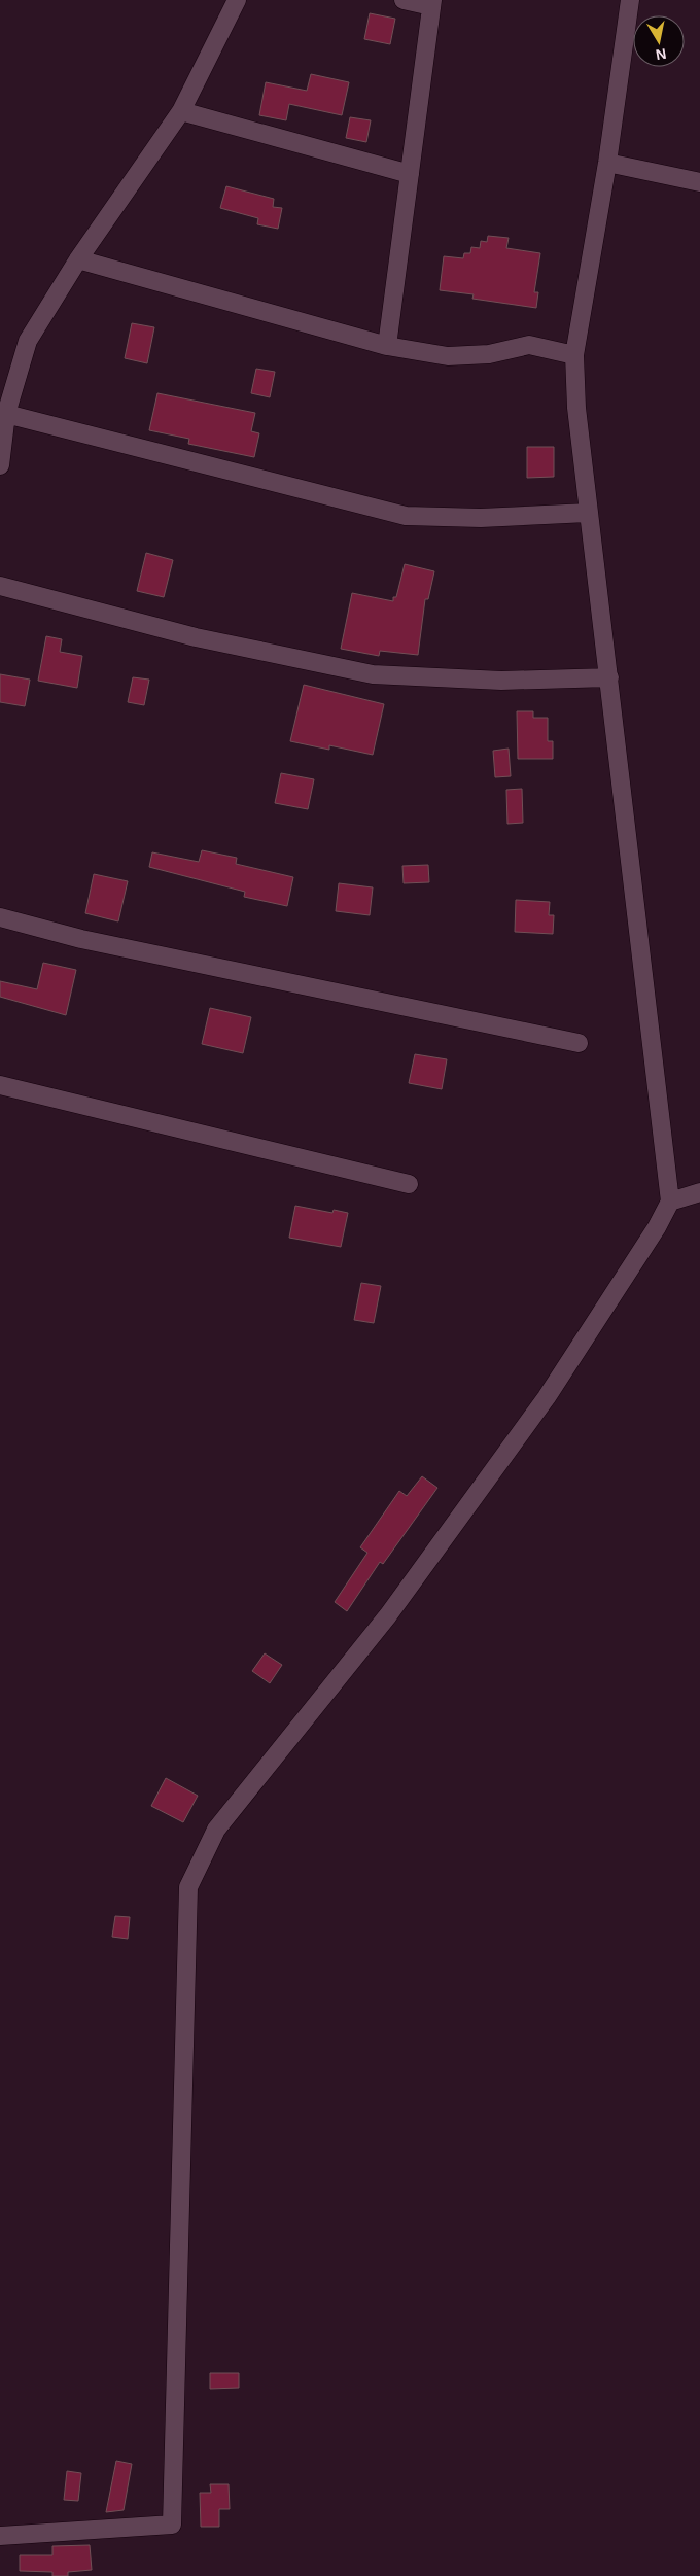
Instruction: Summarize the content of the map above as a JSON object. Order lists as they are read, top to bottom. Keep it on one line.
{"north":"bottom"}
